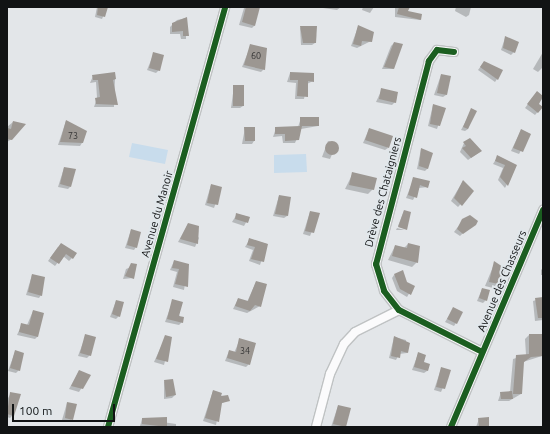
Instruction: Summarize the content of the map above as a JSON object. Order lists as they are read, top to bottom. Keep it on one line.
{"streets":{"street":["Drève des Chataigniers","Avenue du Manoir","Avenue des Chasseurs"]},"crossings":[["Drève des Chataigniers","Avenue des Chasseurs"]],"house_numbers":["60","73","34"],"scale_bar":"100 m"}
